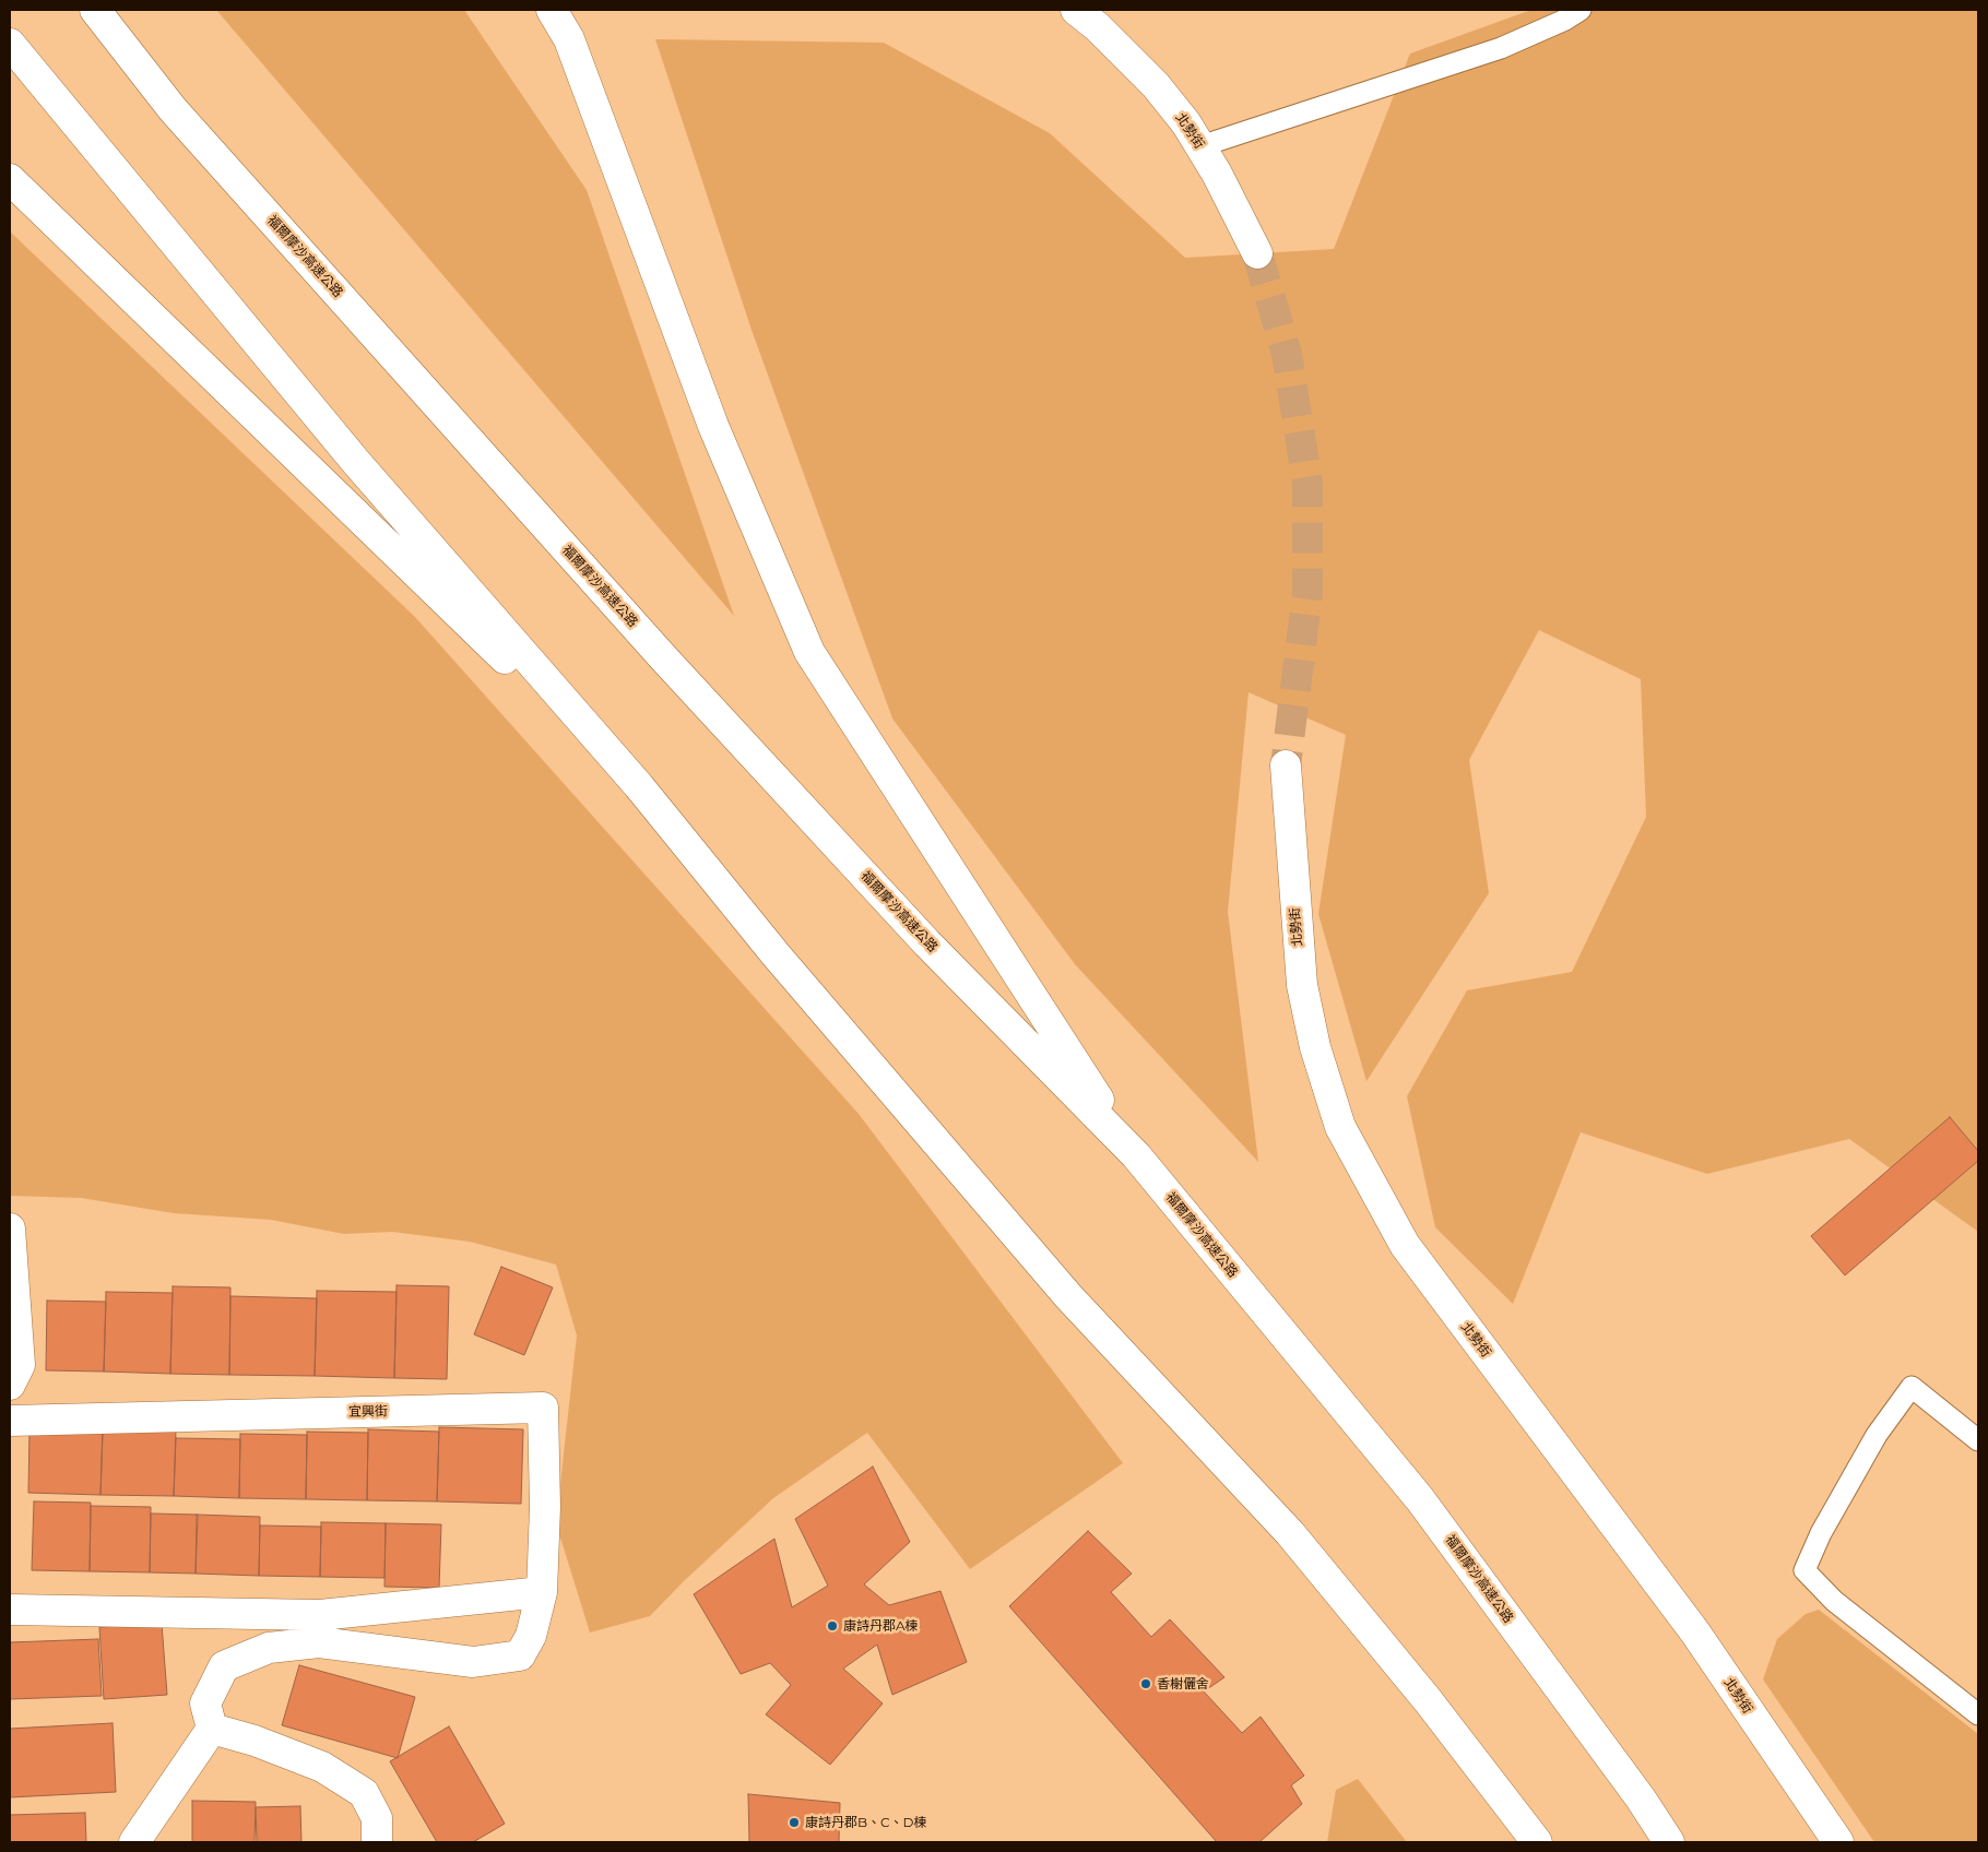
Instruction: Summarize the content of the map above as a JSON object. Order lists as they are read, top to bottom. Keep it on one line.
{"streets":{"main road":["北勢街","福爾摩沙高速公路","宜興街"]},"places":["康詩丹郡A棟","香榭儷舍","康詩丹郡B、C、D棟"]}
